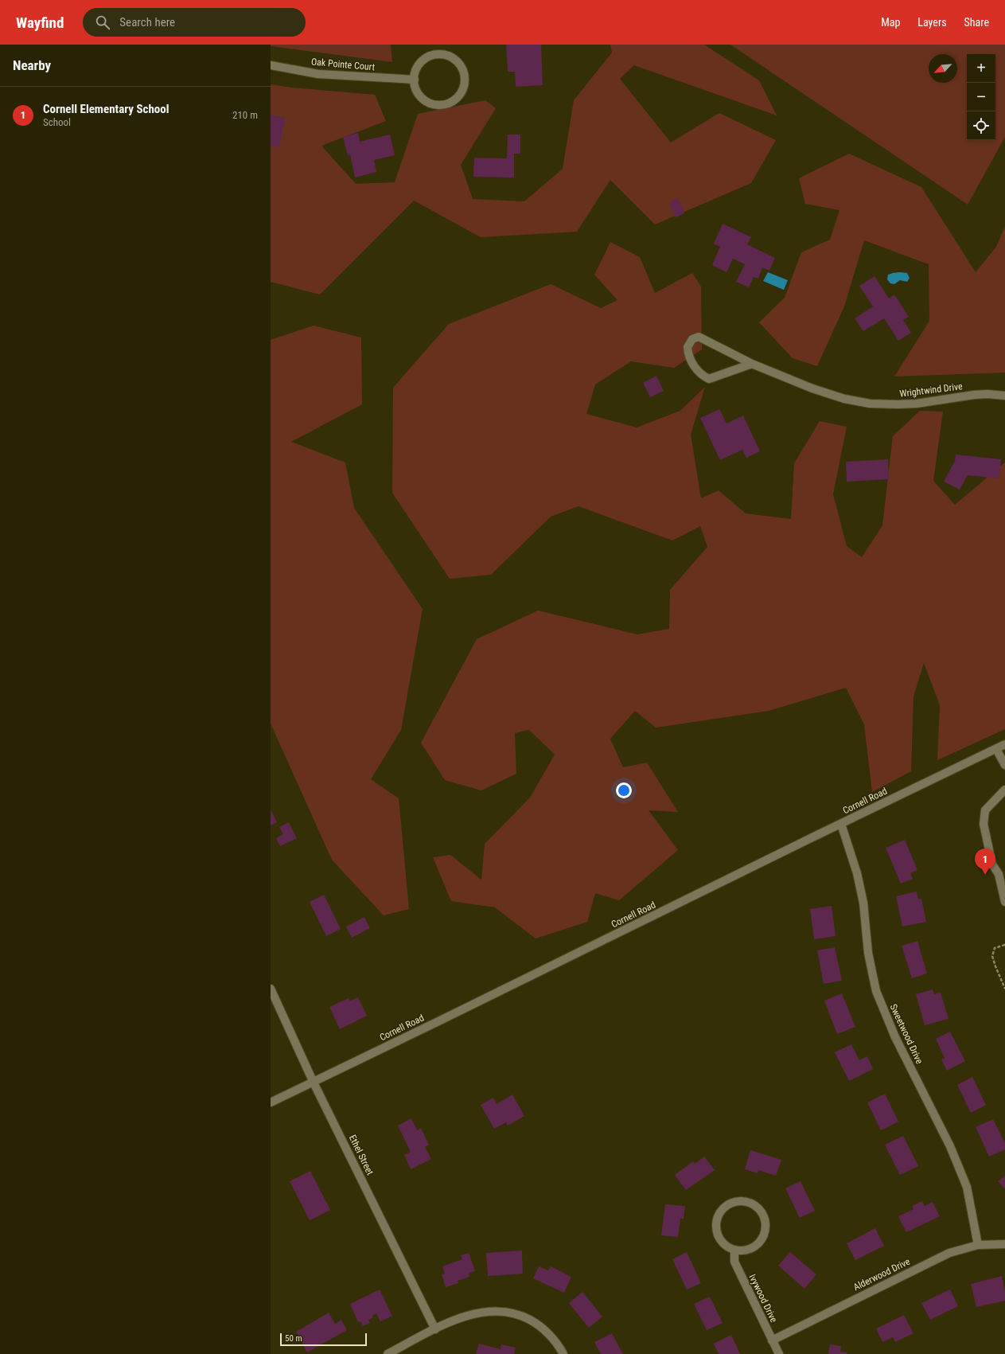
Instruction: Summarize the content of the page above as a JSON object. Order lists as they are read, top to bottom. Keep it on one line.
{"streets":{"street":["Oak Pointe Court","Wrightwind Drive","Cornell Road","Sweetwood Drive","Ethel Street","Alderwood Drive","Ivywood Drive"]},"crossings":[["Cornell Road","Sweetwood Drive"],["Cornell Road","Ethel Street"],["Sweetwood Drive","Alderwood Drive"],["Alderwood Drive","Ivywood Drive"]],"scale_bar":"50 m","north":"bottom left","page":{"header":"Wayfind","search":"Search here","nav":["Map","Layers","Share"],"heading":"Nearby","map_buttons":["+","−"],"list":[{"mark":"1","name":"Cornell Elementary School","note":"School","value":"210 m"}],"pins":"1","scale":"50 m"}}
